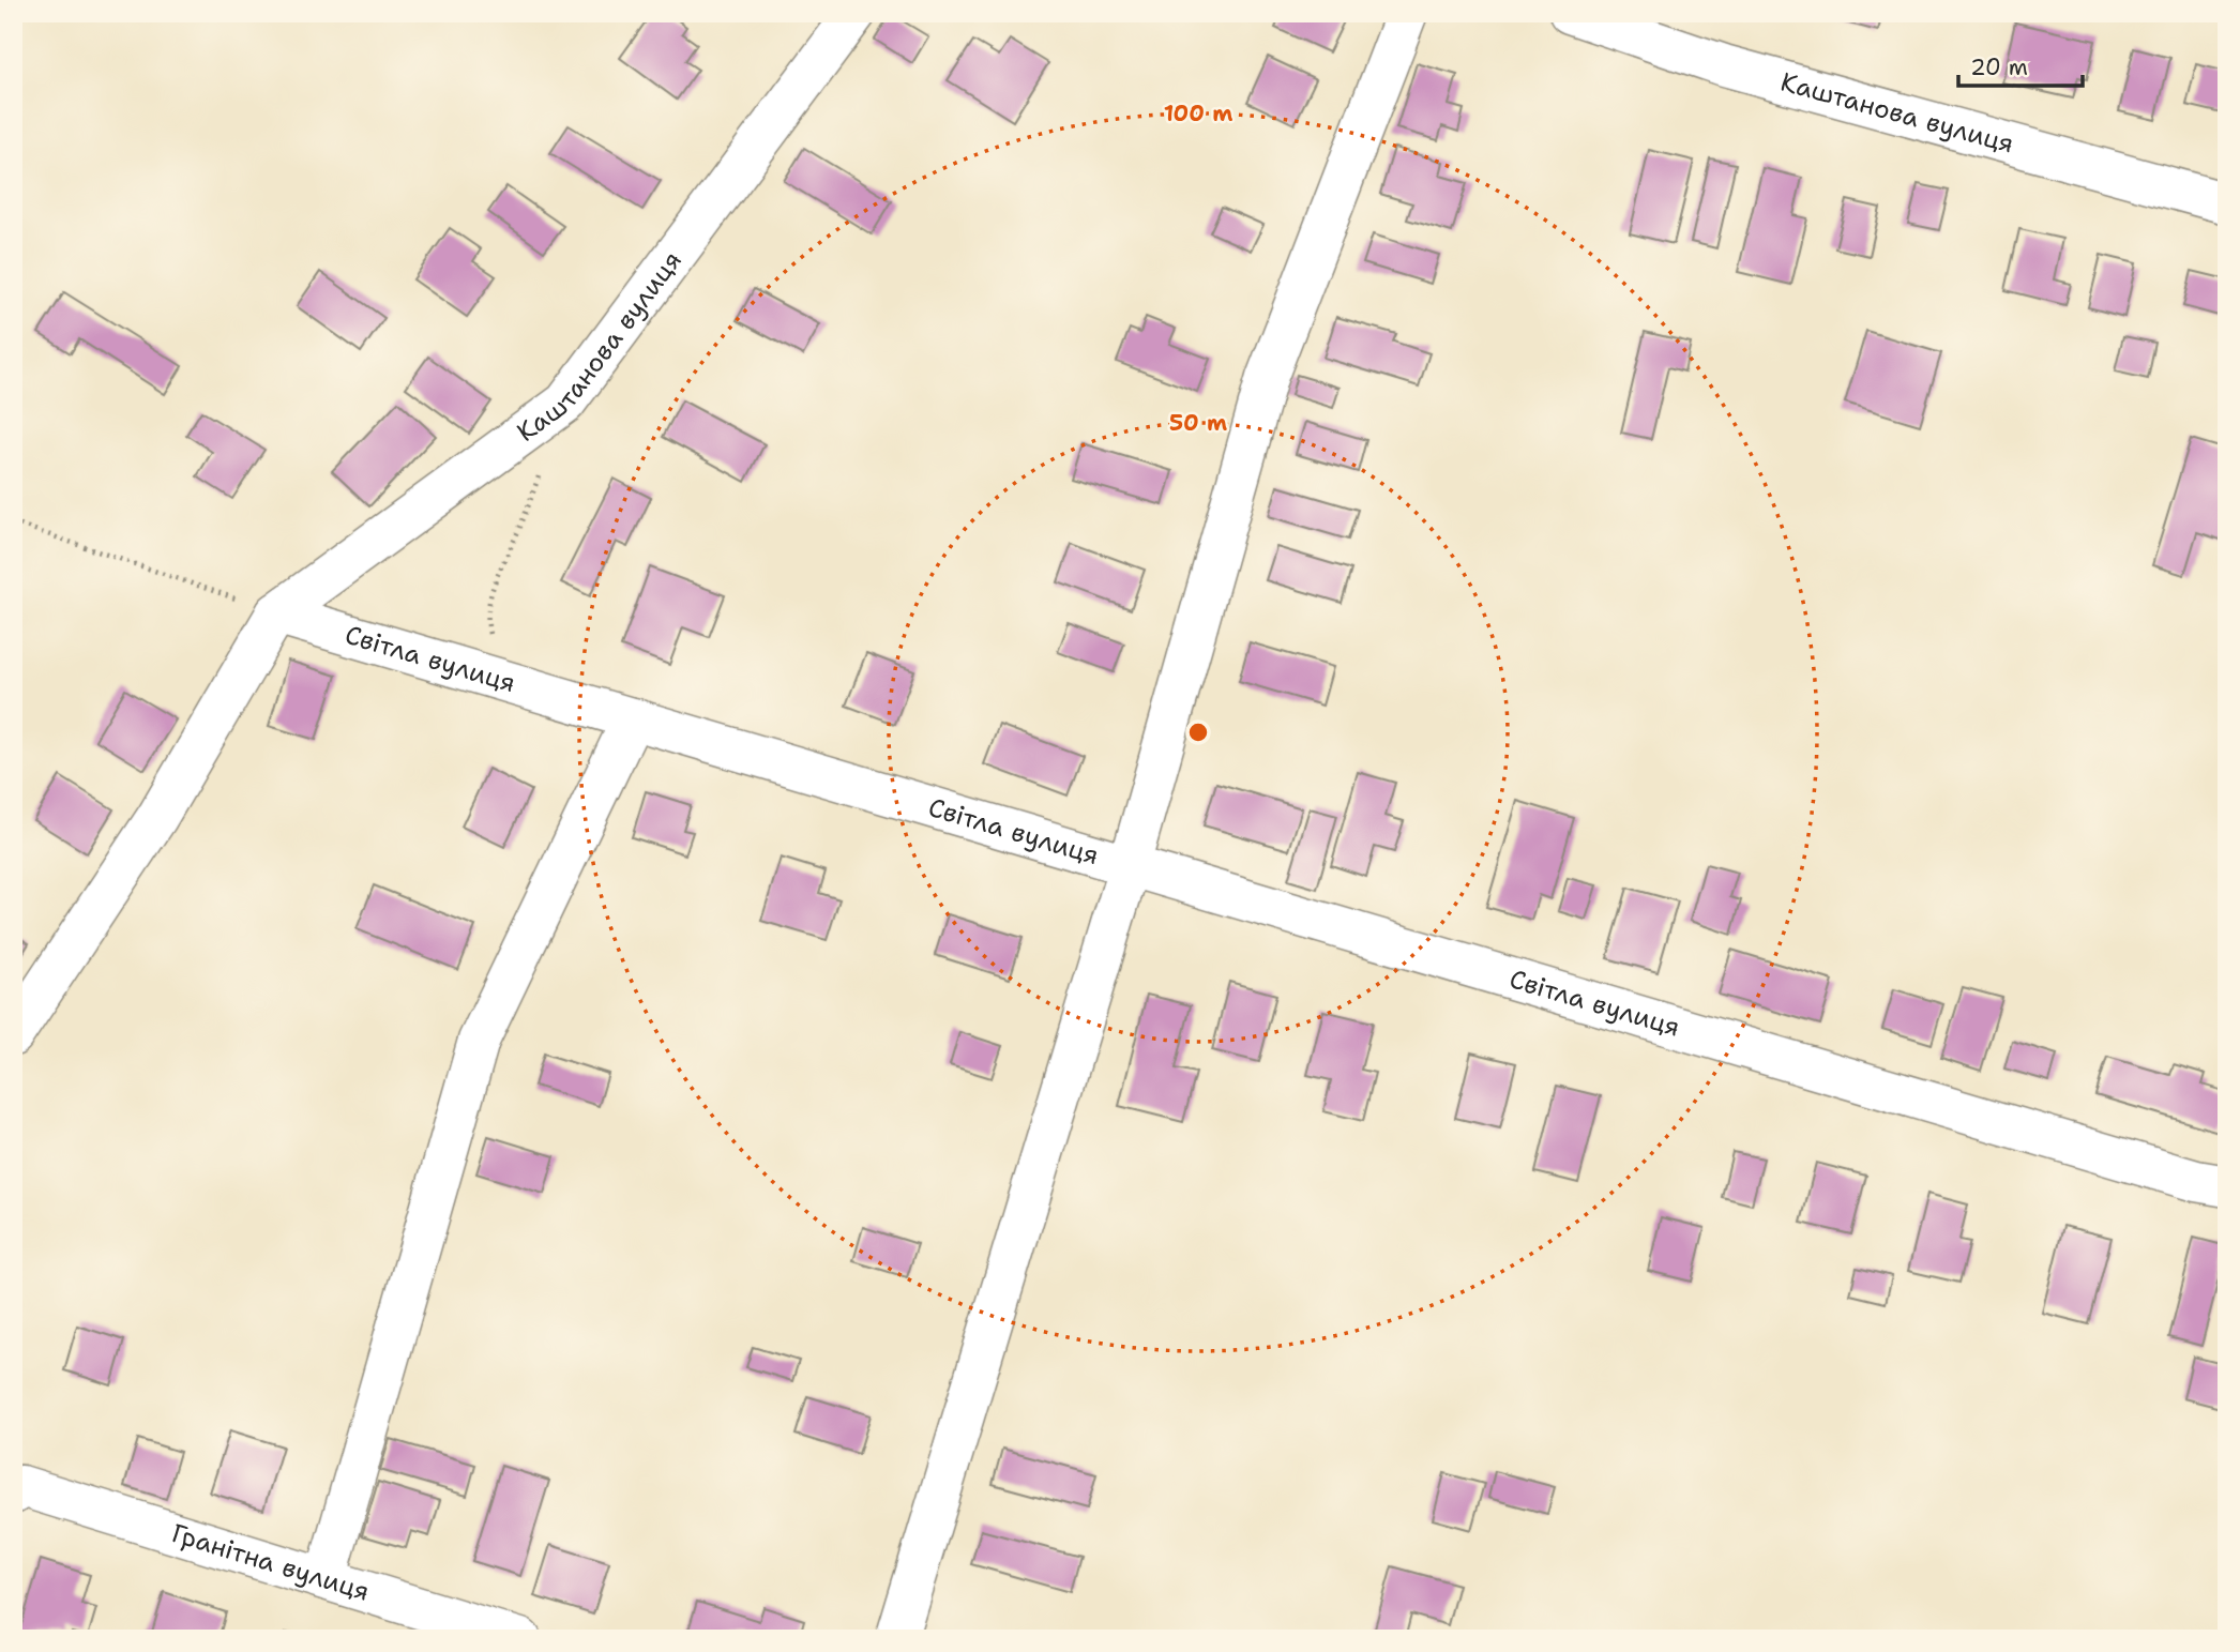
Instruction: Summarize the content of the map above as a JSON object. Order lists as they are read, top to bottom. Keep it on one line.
{"streets":{"street":["Каштанова вулиця","Світла вулиця","Гранітна вулиця"]},"crossings":[["Каштанова вулиця","Світла вулиця"]],"scale_bar":"20 m","rings":["100 m","50 m"]}
